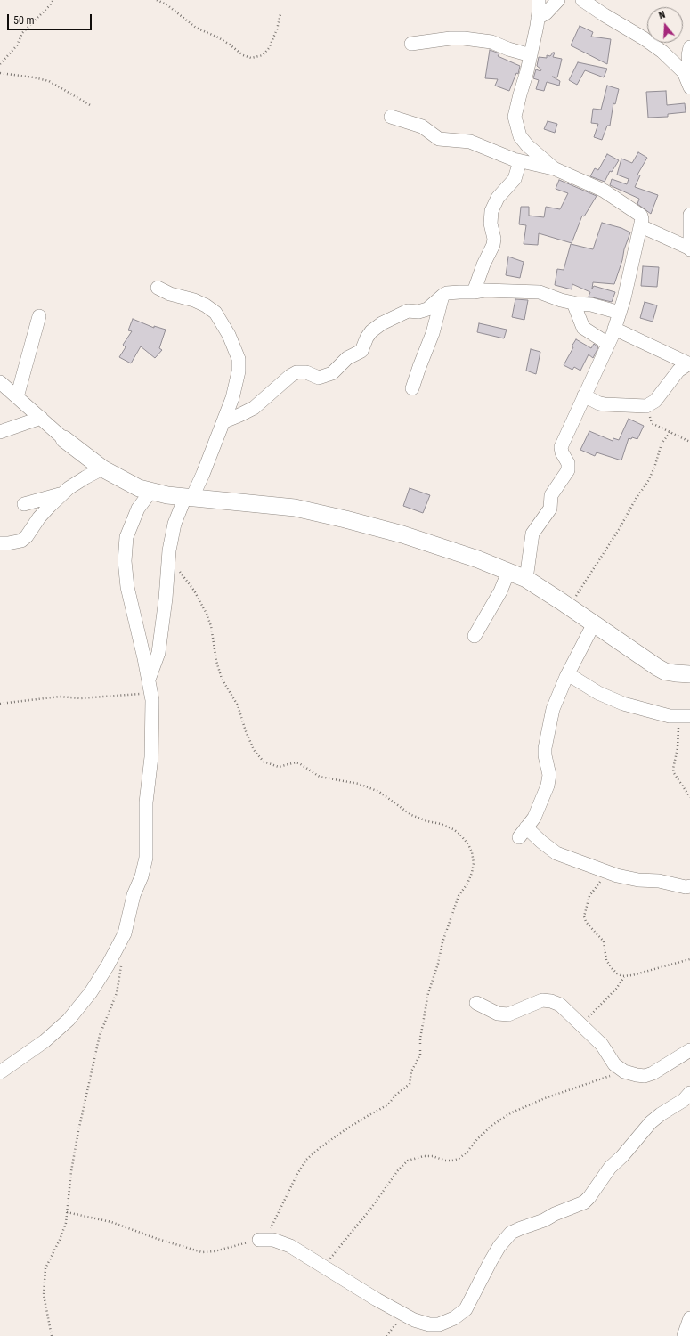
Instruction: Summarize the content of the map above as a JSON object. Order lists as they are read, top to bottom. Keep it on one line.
{"scale_bar":"50 m","north":"top"}
